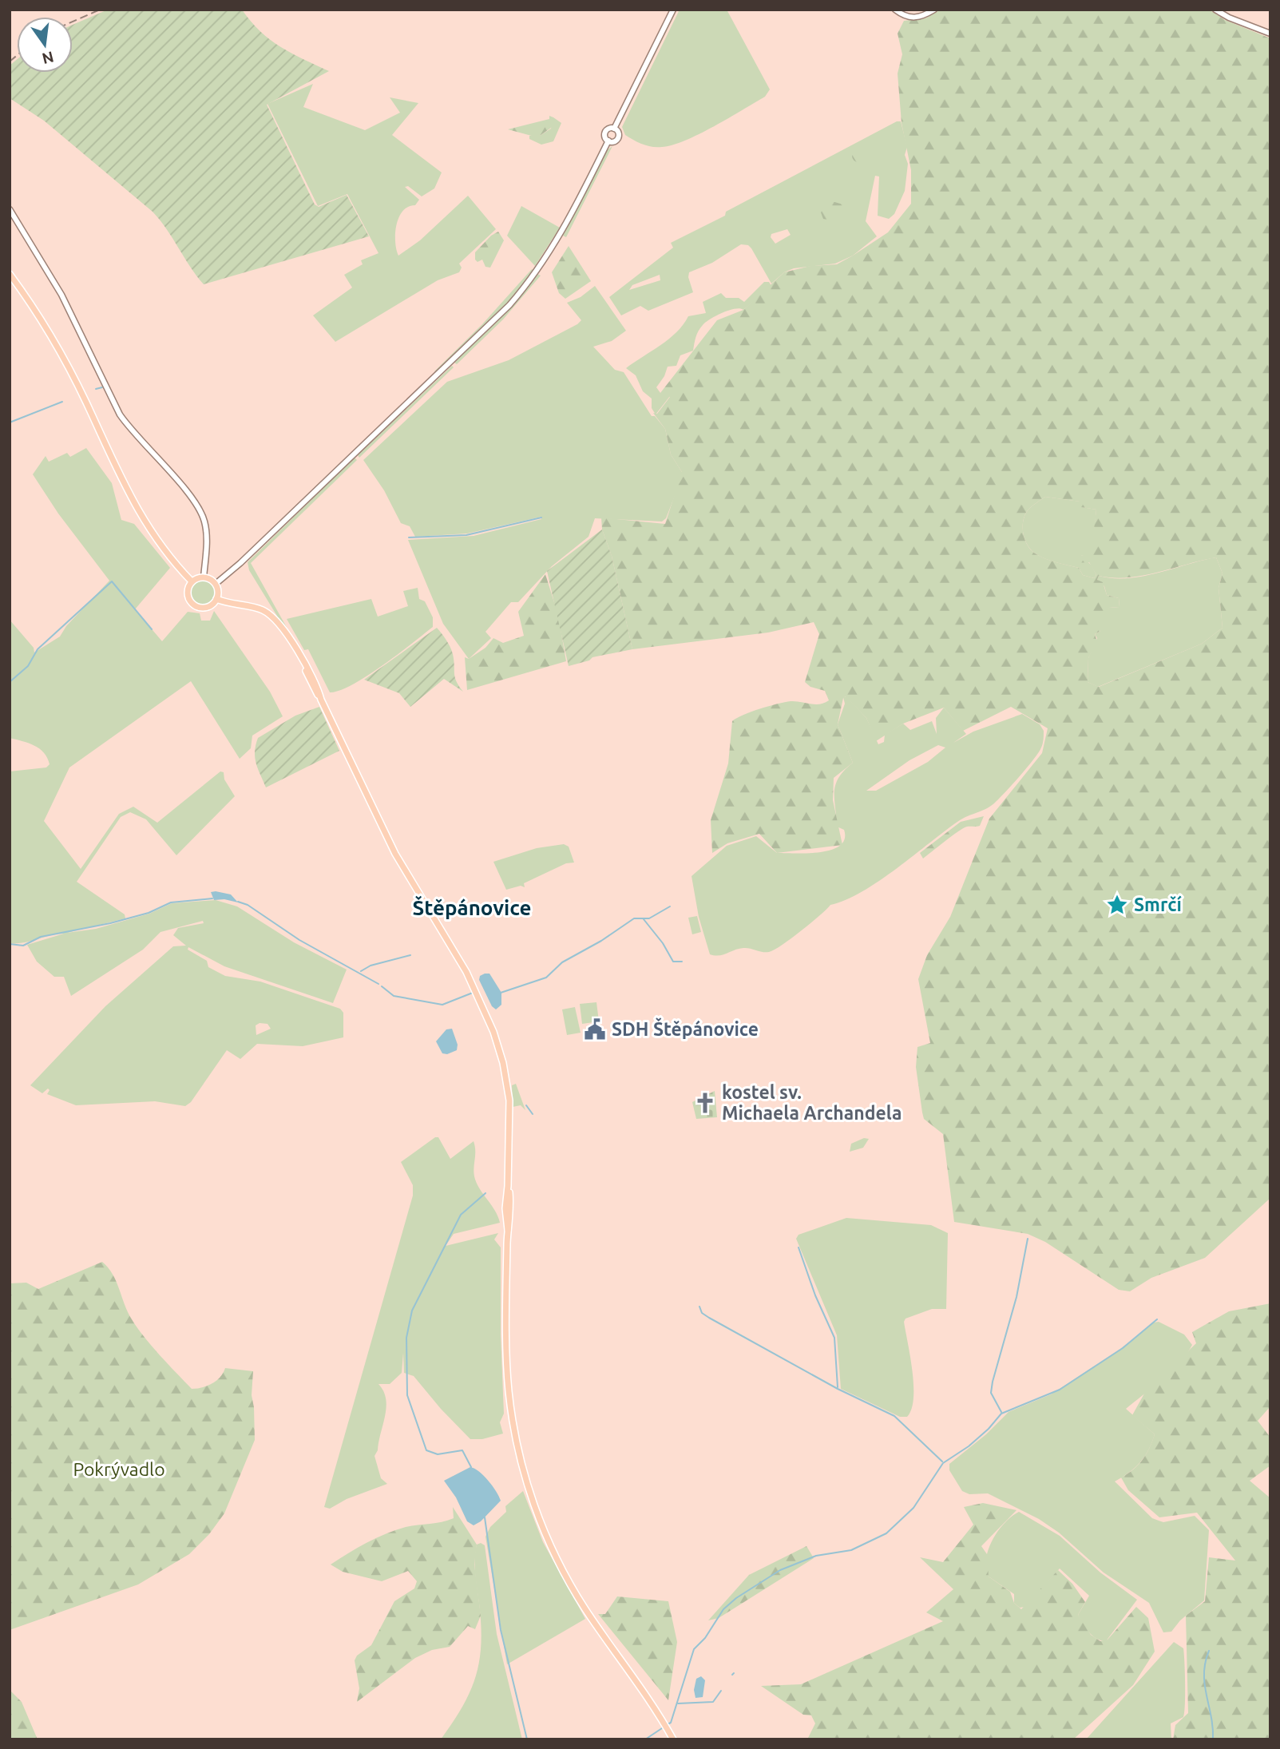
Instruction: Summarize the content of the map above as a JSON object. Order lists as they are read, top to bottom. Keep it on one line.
{"districts":["Štěpánovice"],"parks":["Pokrývadlo"],"places":{"place":["Smrčí"],"public building":["SDH Štěpánovice"],"church":["kostel sv. Michaela Archandela"]},"north":"bottom"}
